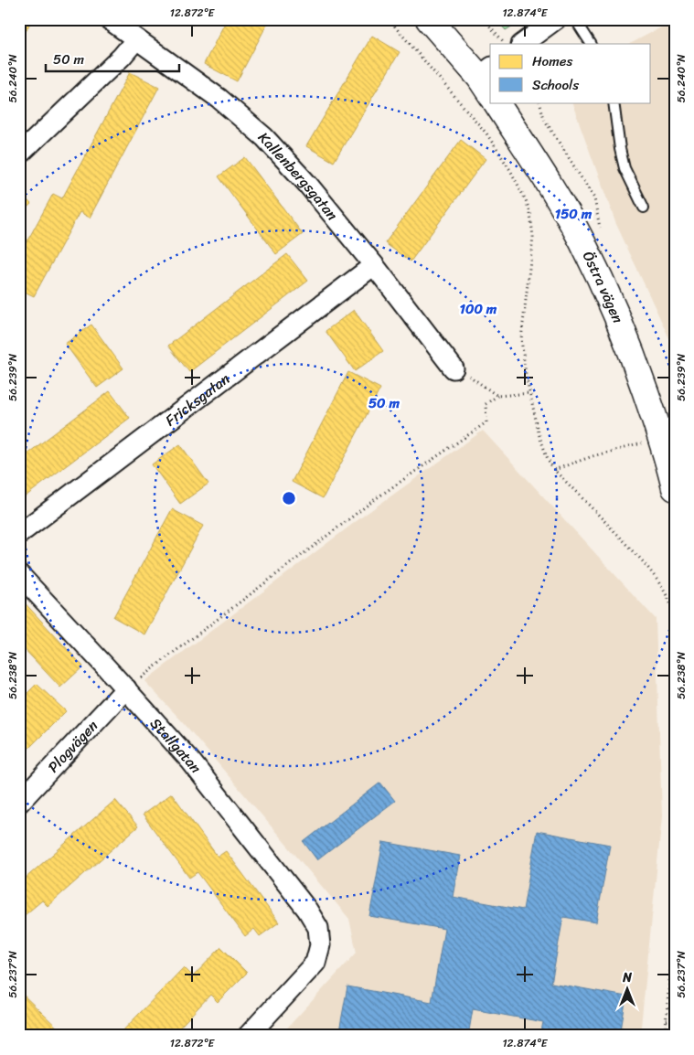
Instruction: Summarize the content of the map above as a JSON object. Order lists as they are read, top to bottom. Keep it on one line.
{"streets":{"main road":["Östra vägen"],"street":["Kallenbergsgatan","Fricksgatan","Stallgatan","Plogvägen"]},"crossings":[["Kallenbergsgatan","Fricksgatan"],["Stallgatan","Plogvägen"]],"legend":["Homes","Schools"],"scale_bar":"50 m","north":"top","coordinates":["12.872°E","12.874°E","56.240°N","56.239°N","56.238°N","56.237°N"],"rings":["150 m","100 m","50 m"]}
